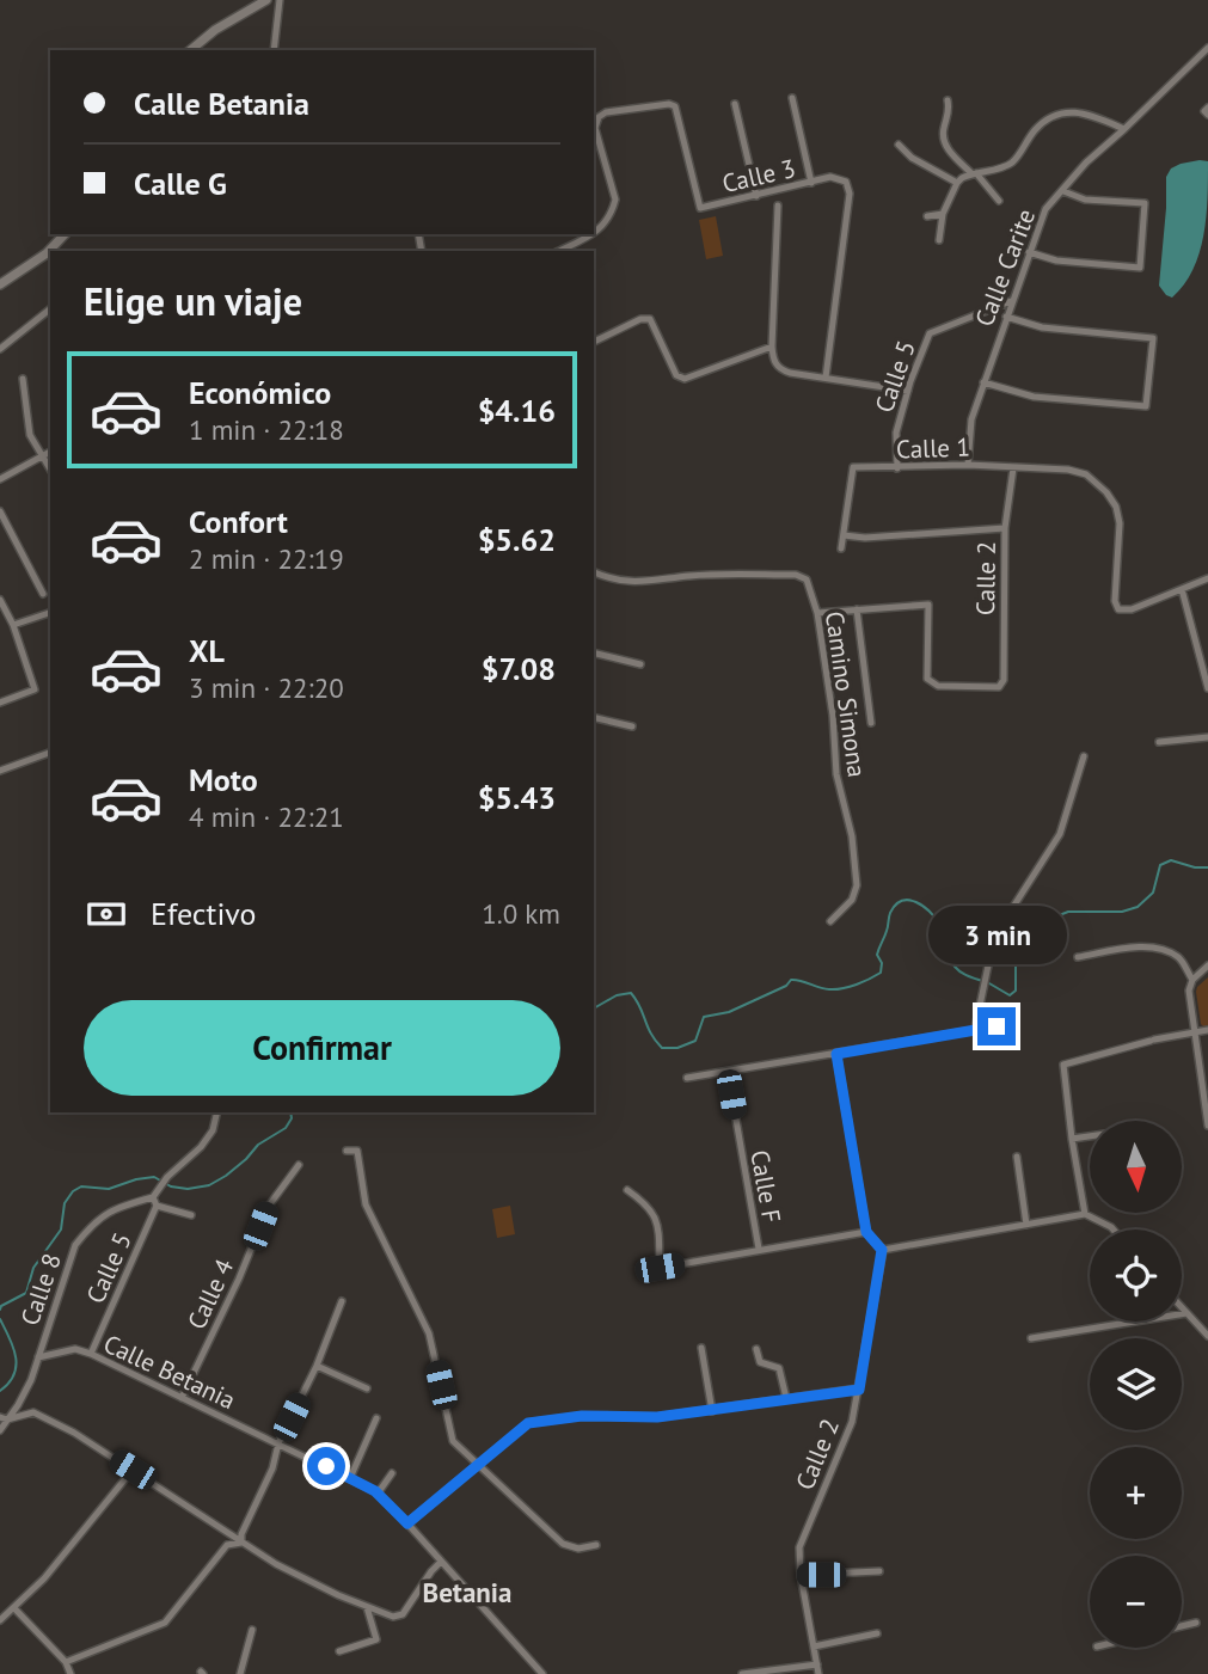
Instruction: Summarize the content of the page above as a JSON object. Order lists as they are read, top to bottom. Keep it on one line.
{"streets":{"street":["Calle 3","Calle Carite","Calle 5","Calle 1","Calle 2","Camino Simona","Calle F","Calle 8","Calle 4","Calle Betania"]},"crossings":[["Calle Carite","Calle 5"],["Calle Carite","Calle 1"],["Calle 5","Calle 1"],["Calle 5","Calle 8"],["Calle 5","Calle Betania"],["Calle 1","Calle 2"],["Calle 8","Calle Betania"],["Calle 4","Calle Betania"]],"districts":["Betania"],"north":"bottom","page":{"banner":["Calle Betania","Calle G"],"heading":"Elige un viaje","list":[{"name":"Económico","note":"1 min · 22:18","value":"$4.16"},{"name":"Confort","note":"2 min · 22:19","value":"$5.62"},{"name":"XL","note":"3 min · 22:20","value":"$7.08"},{"name":"Moto","note":"4 min · 22:21","value":"$5.43"}],"pay":["Efectivo","1.0 km"],"bubble":"3 min","buttons":"Confirmar","map_buttons":["+","−"]}}
